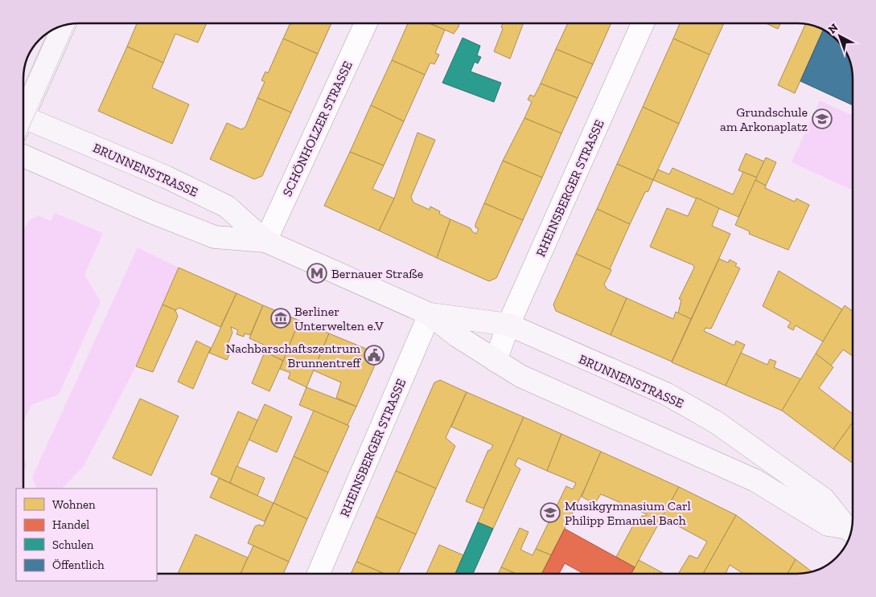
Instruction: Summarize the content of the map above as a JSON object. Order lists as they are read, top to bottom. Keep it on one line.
{"streets":{"main road":["BRUNNENSTRASSE"],"street":["SCHÖNHOLZER STRASSE","RHEINSBERGER STRASSE"]},"crossings":[["SCHÖNHOLZER STRASSE","BRUNNENSTRASSE"],["BRUNNENSTRASSE","RHEINSBERGER STRASSE"]],"places":{"school or university":["Grundschule am Arkonaplatz","Musikgymnasium Carl Philipp Emanuel Bach"],"metro station":["Bernauer Straße"],"museum":["Berliner Unterwelten e.V"],"public building":["Nachbarschaftszentrum Brunnentreff"]},"legend":["Wohnen","Handel","Schulen","Öffentlich"],"north":"top left"}
